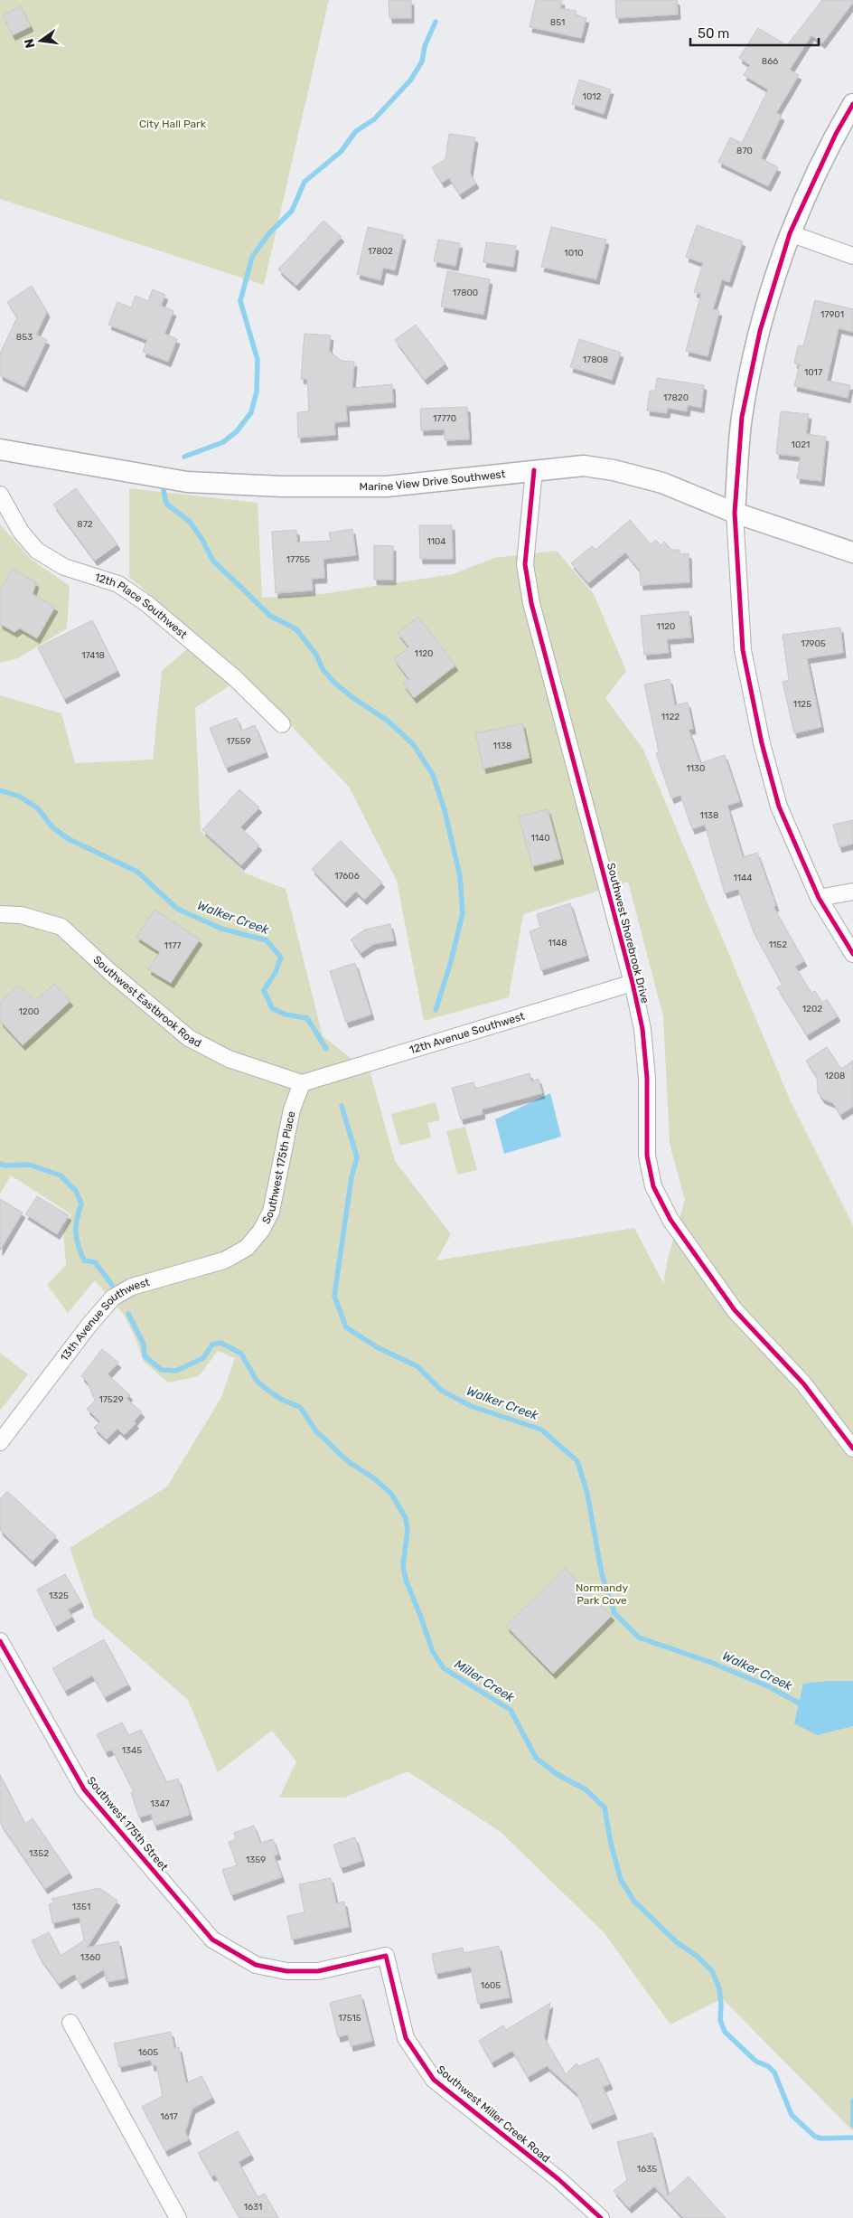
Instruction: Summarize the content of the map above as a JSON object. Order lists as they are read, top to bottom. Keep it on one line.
{"streets":{"street":["Marine View Drive Southwest","12th Place Southwest","Southwest Shorebrook Drive","Southwest Eastbrook Road","12th Avenue Southwest","Southwest 175th Place","13th Avenue Southwest","Southwest 175th Street","Southwest Miller Creek Road"]},"crossings":[["Marine View Drive Southwest","Southwest Shorebrook Drive"],["Southwest Shorebrook Drive","12th Avenue Southwest"],["Southwest Eastbrook Road","12th Avenue Southwest"],["Southwest Eastbrook Road","Southwest 175th Place"],["12th Avenue Southwest","Southwest 175th Place"],["Southwest 175th Place","13th Avenue Southwest"],["Southwest 175th Street","Southwest Miller Creek Road"]],"water":["Walker Creek","Miller Creek"],"parks":["City Hall Park","Normandy Park Cove"],"house_numbers":["851","866","1012","870","17802","1010","17800","17901","853","17808","1017","17820","17770","1021","872","1104","17755","1120","17905","1120","17418","1125","1122","17559","1138","1130","1138","1140","17606","1144","1148","1152","1177","1202","1200","1208","17529","1325","1345","1347","1352","1359","1351","1360","1605","17515","1605","1617","1635","1631"],"scale_bar":"50 m","north":"left"}
